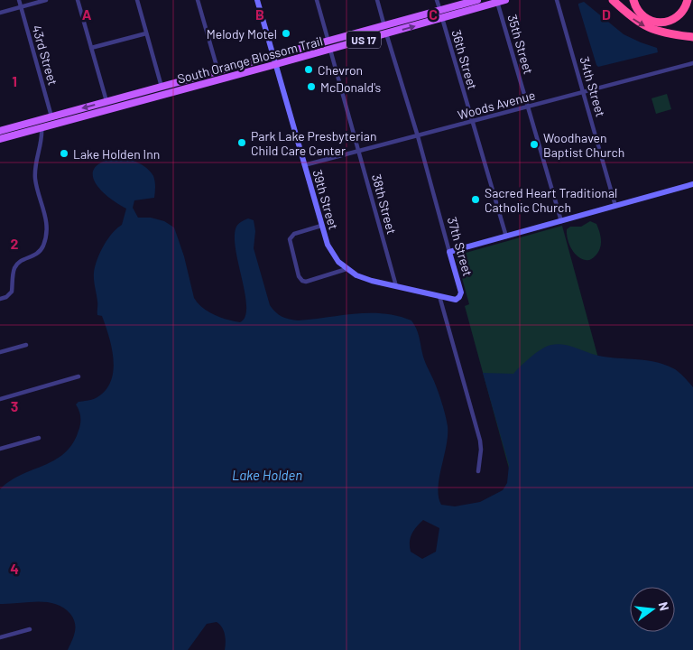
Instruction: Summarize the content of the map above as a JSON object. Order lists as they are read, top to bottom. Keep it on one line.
{"streets":{"main road":["US 17","South Orange Blossom Trail"],"street":["35th Street","43rd Street","36th Street","34th Street","Woods Avenue","39th Street","38th Street","37th Street"]},"crossings":[["35th Street","South Orange Blossom Trail"],["35th Street","Woods Avenue"],["43rd Street","South Orange Blossom Trail"],["South Orange Blossom Trail","36th Street"],["South Orange Blossom Trail","39th Street"],["South Orange Blossom Trail","38th Street"],["South Orange Blossom Trail","37th Street"],["36th Street","Woods Avenue"],["34th Street","Woods Avenue"],["Woods Avenue","39th Street"],["Woods Avenue","38th Street"],["Woods Avenue","37th Street"]],"water":["Lake Holden"],"places":["Melody Motel","Chevron","McDonald's","Park Lake Presbyterian Child Care Center","Woodhaven Baptist Church","Lake Holden Inn","Sacred Heart Traditional Catholic Church"],"north":"right","grid":{"columns":["A","B","C","D"],"rows":["1","2","3","4"]}}
